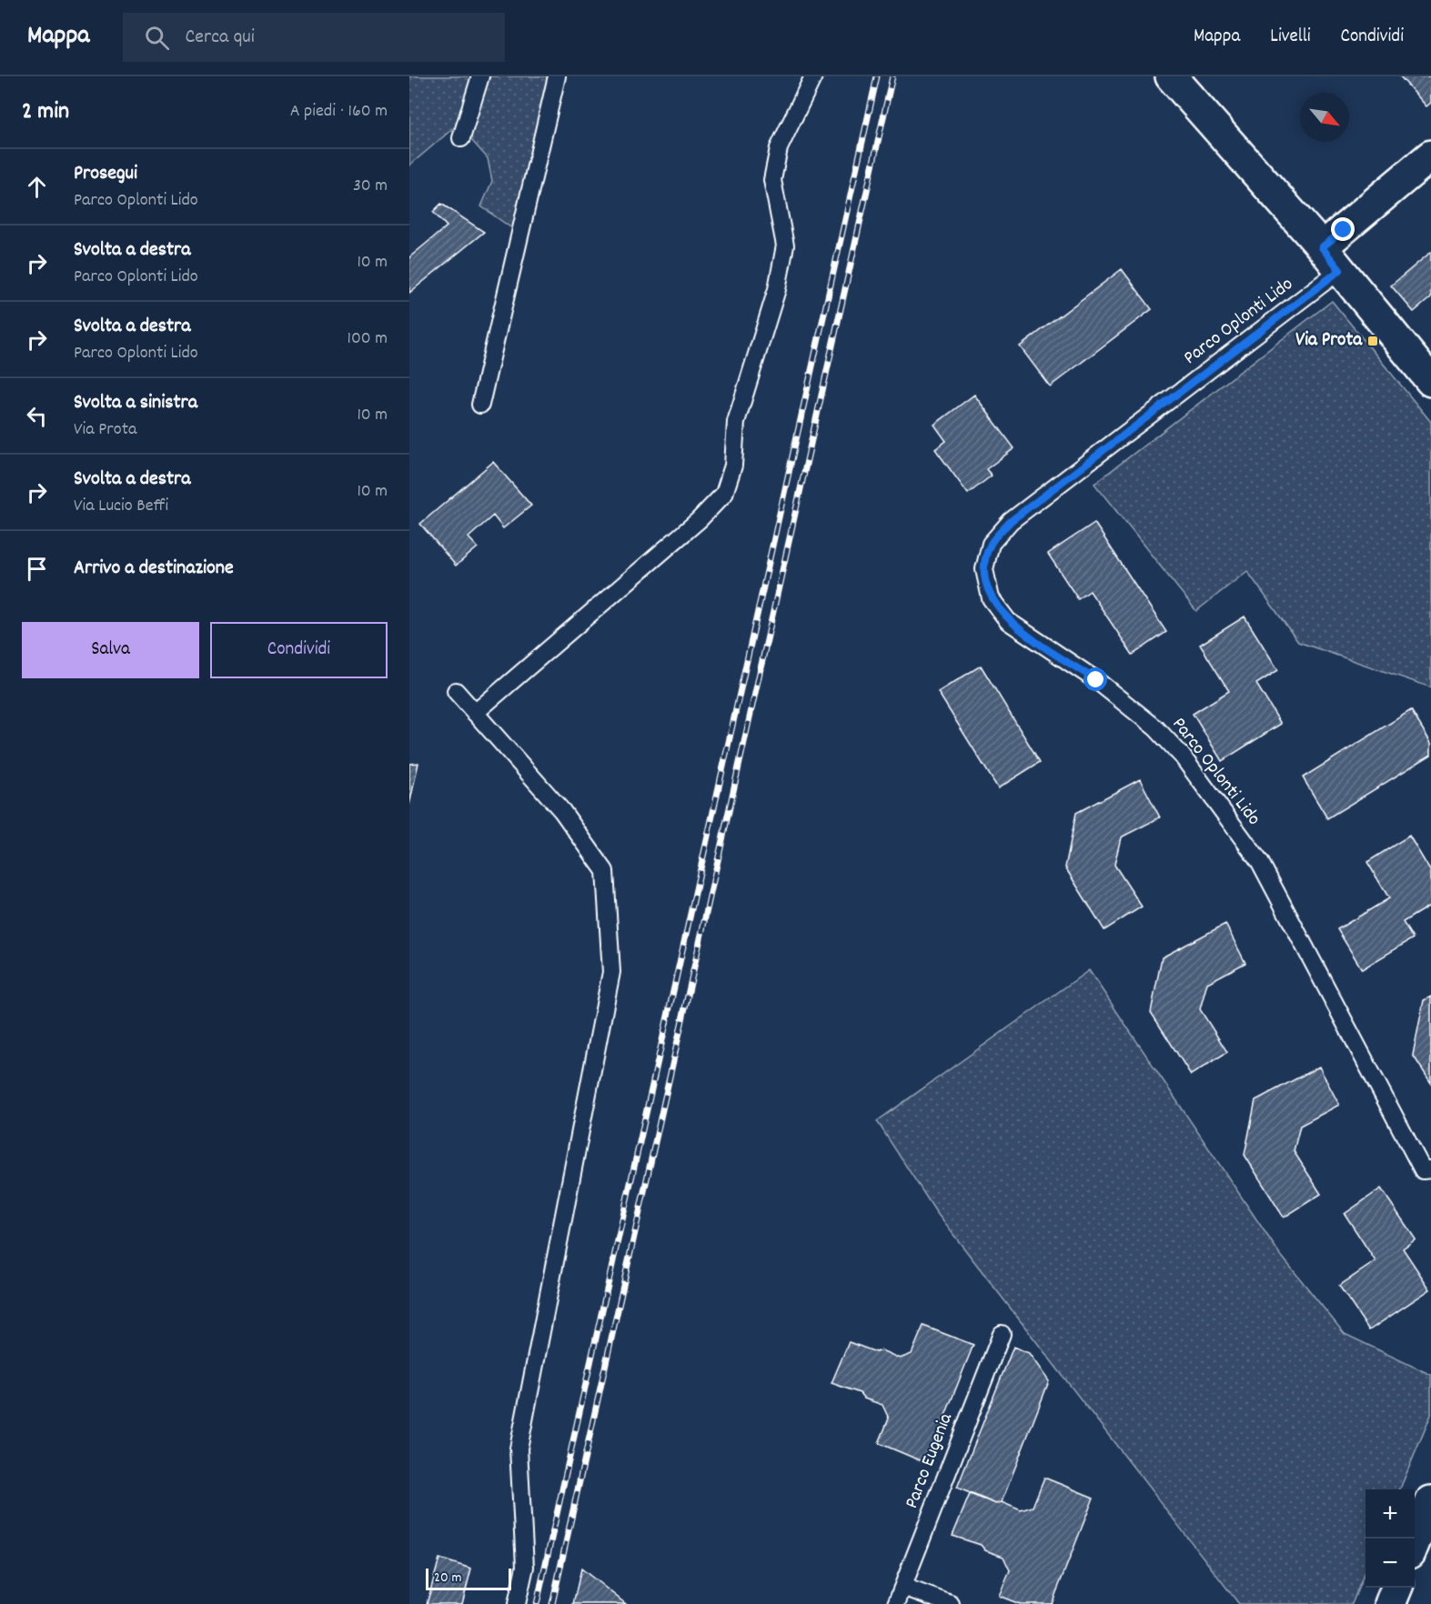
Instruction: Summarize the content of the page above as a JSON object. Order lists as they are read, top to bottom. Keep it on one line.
{"streets":{"lane":["Parco Oplonti Lido","Parco Eugenia"]},"places":{"transit":["Via Prota"]},"scale_bar":"20 m","north":"bottom right","page":{"header":"Mappa","search":"Cerca qui","nav":["Mappa","Livelli","Condividi"],"heading":["2 min","A piedi · 160 m"],"list":[["Prosegui","Parco Oplonti Lido","30 m"],["Svolta a destra","Parco Oplonti Lido","10 m"],["Svolta a destra","Parco Oplonti Lido","100 m"],["Svolta a sinistra","Via Prota","10 m"],["Svolta a destra","Via Lucio Beffi","10 m"],"Arrivo a destinazione"],"buttons":["Salva","Condividi"],"map_buttons":["+","−"],"scale":"20 m"}}
